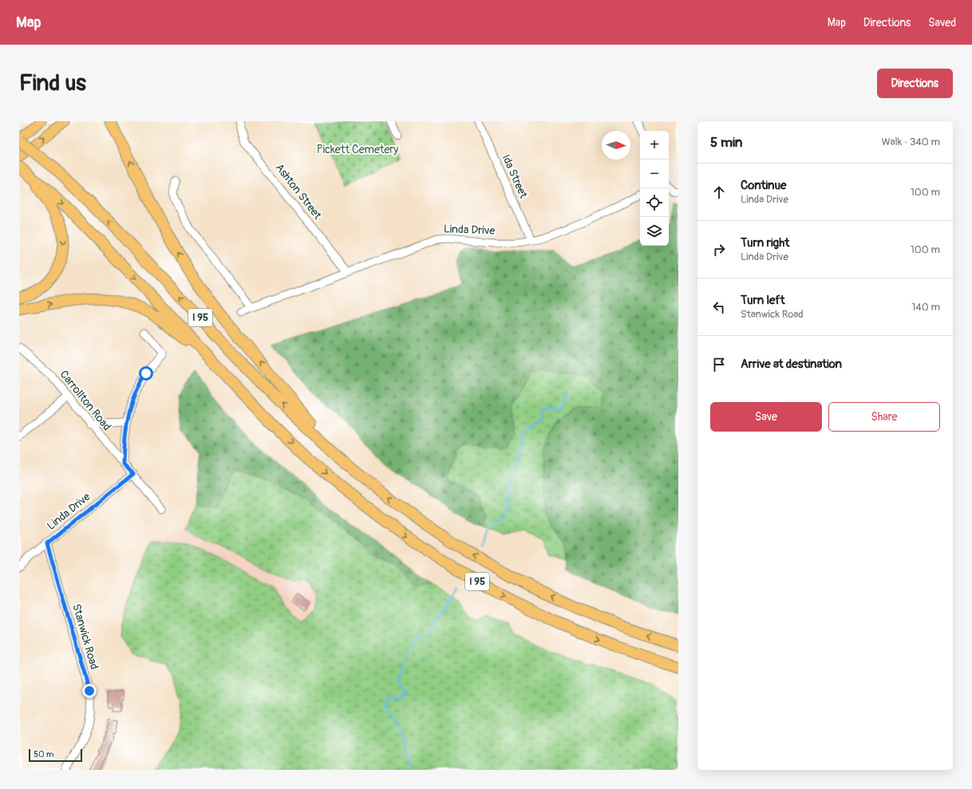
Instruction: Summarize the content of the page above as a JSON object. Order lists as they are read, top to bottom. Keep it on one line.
{"streets":{"highway":["I 95"],"street":["Ida Street","Ashton Street","Linda Drive","Carrollton Road","Stanwick Road"]},"crossings":[["Ida Street","Linda Drive"],["Ashton Street","Linda Drive"],["Linda Drive","Carrollton Road"],["Linda Drive","Stanwick Road"]],"parks":["Pickett Cemetery"],"scale_bar":"50 m","north":"right","page":{"header":"Map","nav":["Map","Directions","Saved"],"buttons":["Directions",["Save","Share"]],"title":"Find us","heading":["5 min","Walk · 340 m"],"map_buttons":["+","−"],"list":[["Continue","Linda Drive","100 m"],["Turn right","Linda Drive","100 m"],["Turn left","Stanwick Road","140 m"],"Arrive at destination"],"scale":"50 m"}}
